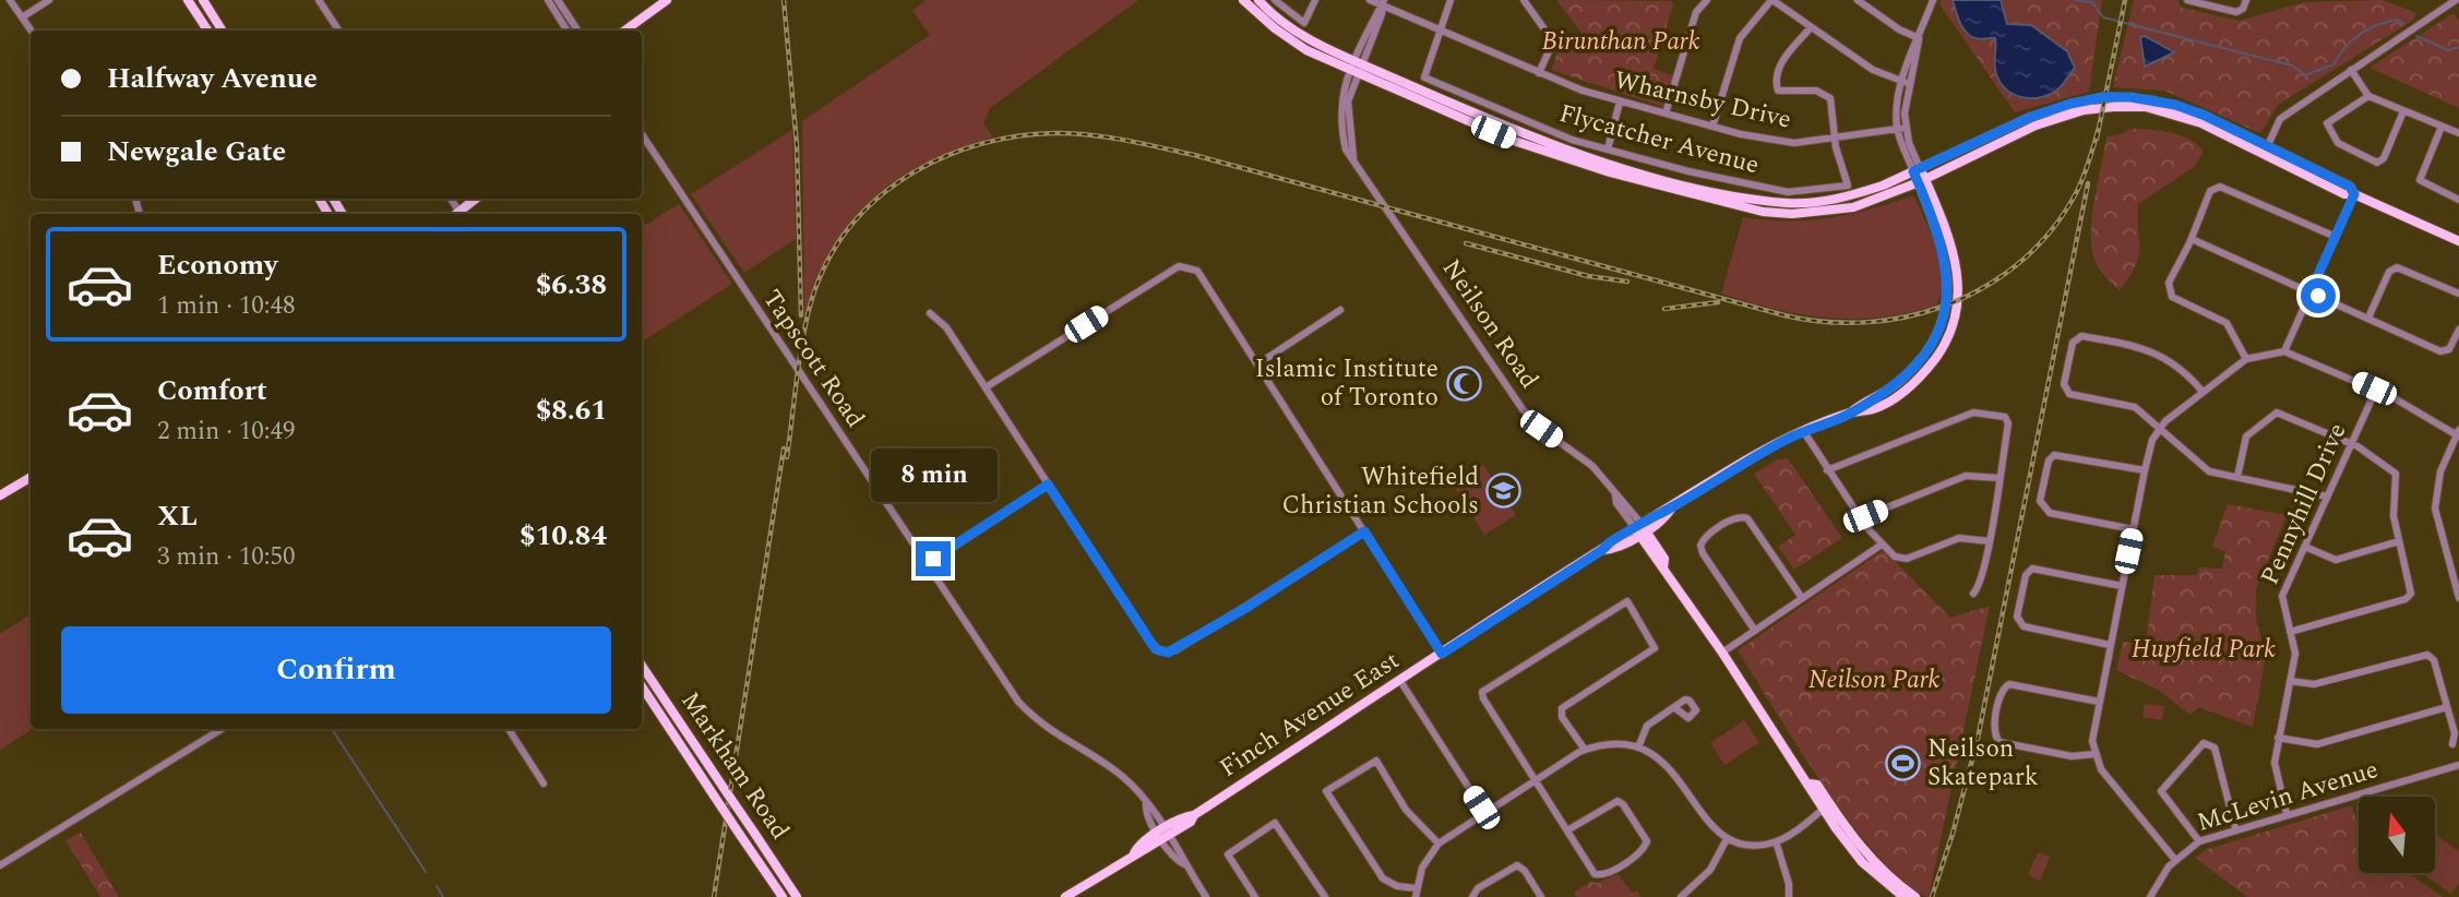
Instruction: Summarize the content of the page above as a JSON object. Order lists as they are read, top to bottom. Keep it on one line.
{"streets":{"main road":["Neilson Road","Finch Avenue East","Markham Road"],"street":["Wharnsby Drive","Flycatcher Avenue","Tapscott Road","Pennyhill Drive","McLevin Avenue"]},"crossings":[["Wharnsby Drive","Flycatcher Avenue"],["Wharnsby Drive","Neilson Road"],["Neilson Road","Finch Avenue East"],["Tapscott Road","Finch Avenue East"],["Pennyhill Drive","McLevin Avenue"]],"parks":["Birunthan Park","Hupfield Park","Neilson Park"],"places":{"mosque":["Islamic Institute of Toronto"],"school or university":["Whitefield Christian Schools"],"sports":["Neilson Skatepark"]},"north":"top","page":{"banner":["Halfway Avenue","Newgale Gate"],"list":[{"name":"Economy","note":"1 min · 10:48","value":"$6.38"},{"name":"Comfort","note":"2 min · 10:49","value":"$8.61"},{"name":"XL","note":"3 min · 10:50","value":"$10.84"}],"bubble":"8 min","buttons":"Confirm"}}
